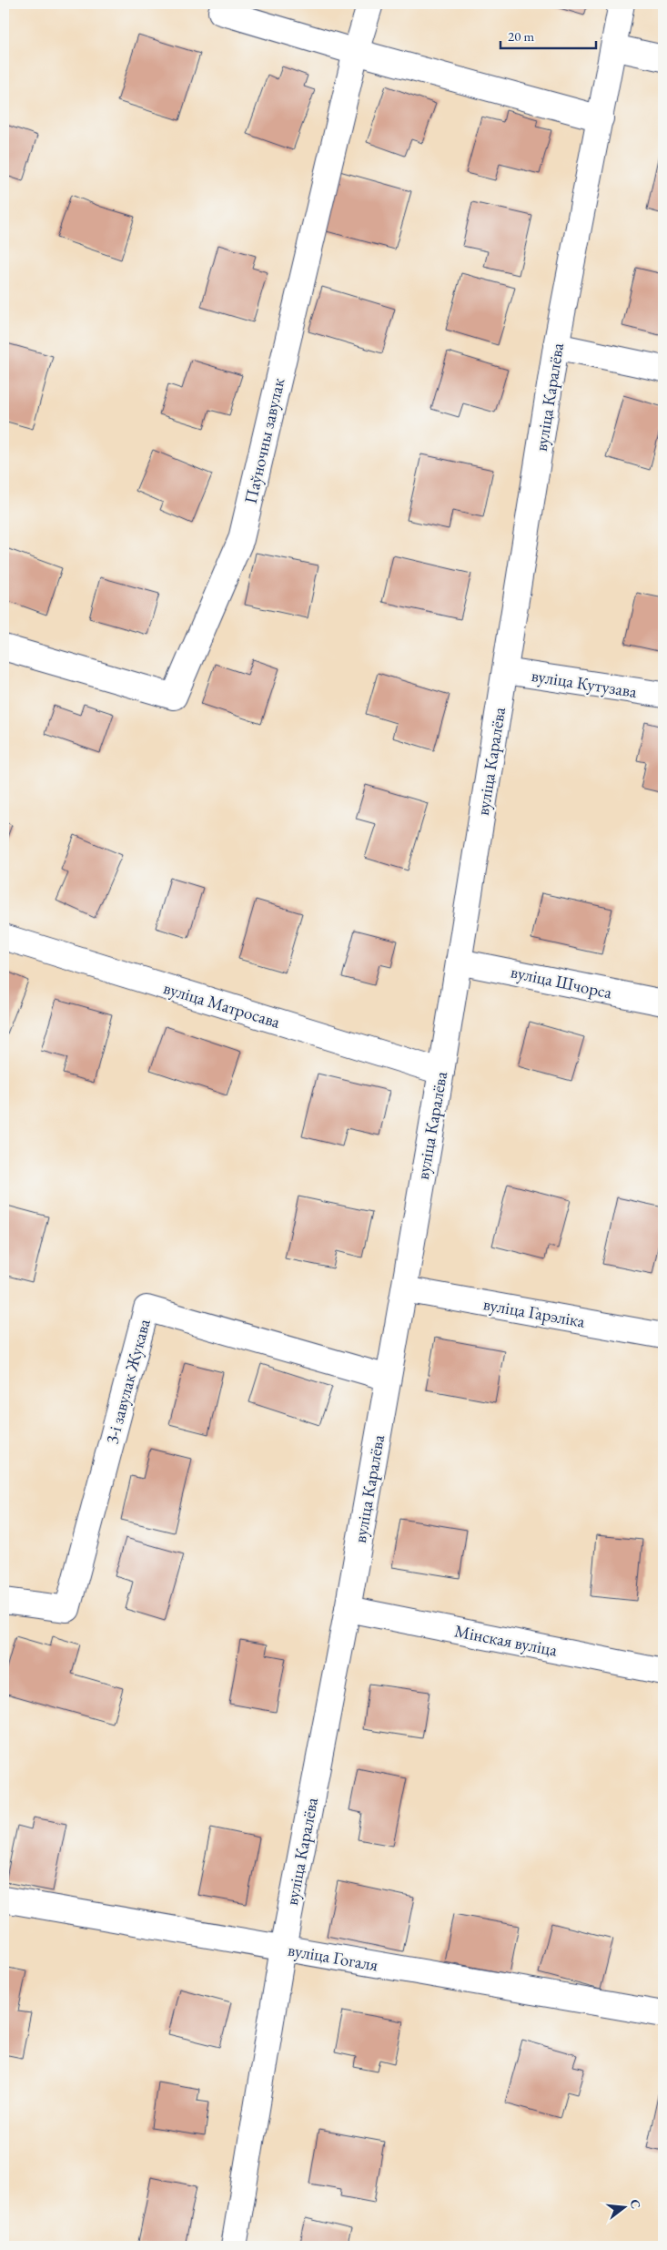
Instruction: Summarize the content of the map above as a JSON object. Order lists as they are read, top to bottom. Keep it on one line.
{"streets":{"street":["вуліца Каралёва","Паўночны завулак","вуліца Кутузава","вуліца Шчорса","вуліца Матросава","вуліца Гарэліка","3-і завулак Жукава","Мінская вуліца","вуліца Гогаля"]},"crossings":[["вуліца Каралёва","вуліца Кутузава"],["вуліца Каралёва","вуліца Шчорса"],["вуліца Каралёва","вуліца Матросава"],["вуліца Каралёва","вуліца Гарэліка"],["вуліца Каралёва","3-і завулак Жукава"],["вуліца Каралёва","Мінская вуліца"],["вуліца Каралёва","вуліца Гогаля"]],"scale_bar":"20 m","north":"right"}
